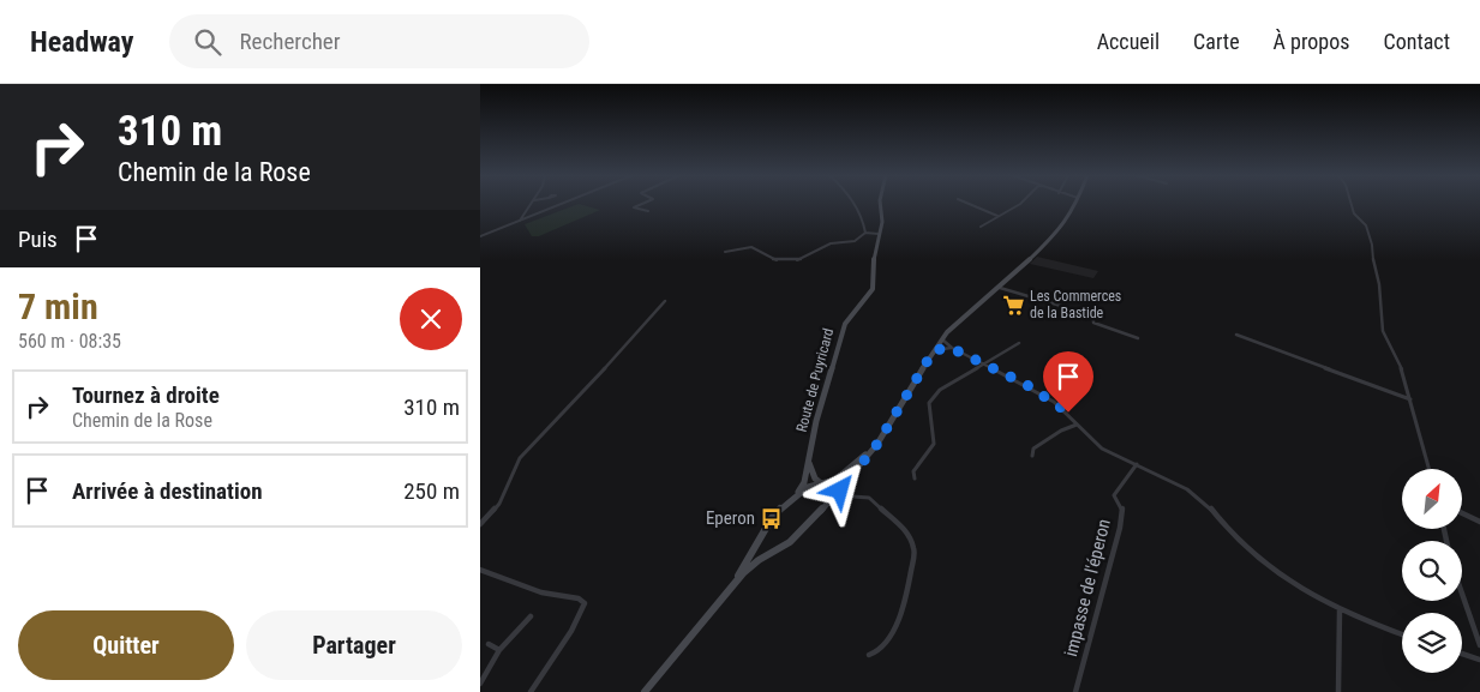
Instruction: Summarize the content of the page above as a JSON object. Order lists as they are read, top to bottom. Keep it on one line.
{"streets":{"main road":["Route de Puyricard"],"street":["impasse de l'éperon"]},"places":{"supermarket":["Les Commerces de la Bastide"],"bus stop":["Eperon"]},"north":"top right","page":{"header":"Headway","search":"Rechercher","nav":["Accueil","Carte","À propos","Contact"],"turn":["310 m","Chemin de la Rose"],"then":"Puis","heading":["7 min","560 m · 08:35"],"list":[{"name":"Tournez à droite","note":"Chemin de la Rose","value":"310 m"},{"name":"Arrivée à destination","value":"250 m"}],"buttons":["Quitter","Partager"]}}
